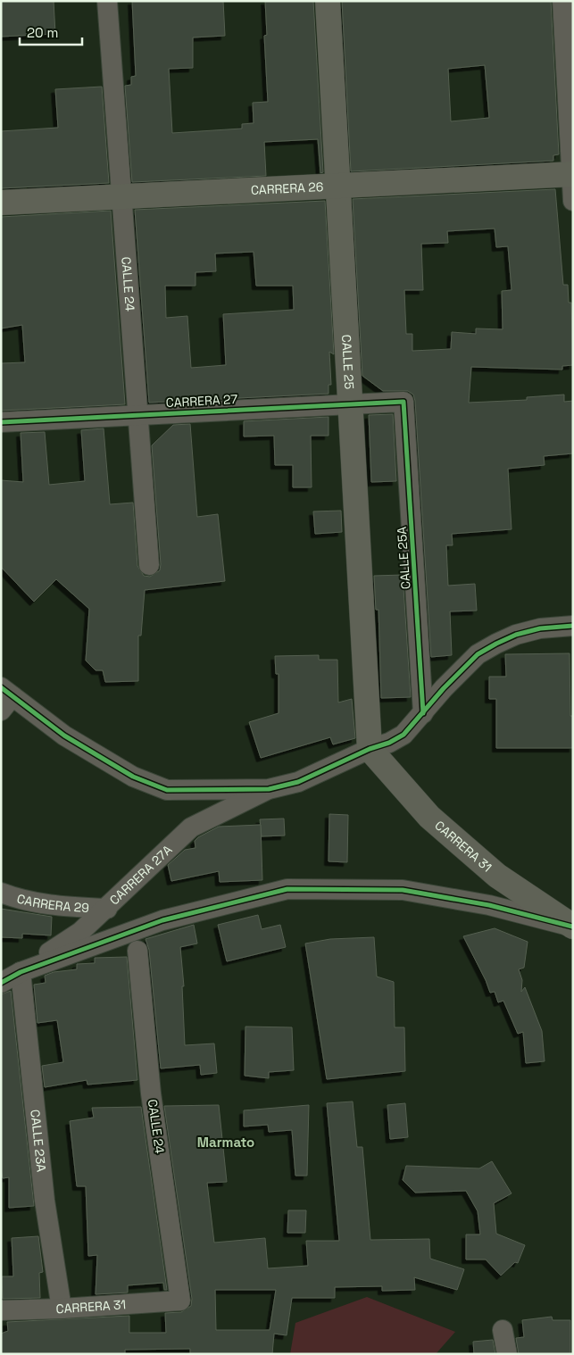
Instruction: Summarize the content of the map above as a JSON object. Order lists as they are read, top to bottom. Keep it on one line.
{"streets":{"main road":["CARRERA 26","CALLE 25","CARRERA 31"],"street":["CALLE 24","CARRERA 27","CALLE 25A","CARRERA 27A","CARRERA 29","CALLE 23A"]},"crossings":[["CARRERA 26","CALLE 24"],["CARRERA 26","CALLE 25"],["CALLE 24","CARRERA 27"],["CALLE 24","CARRERA 31"],["CALLE 25","CARRERA 27"],["CALLE 25","CARRERA 31"],["CARRERA 27","CALLE 25A"],["CARRERA 31","CALLE 23A"],["CARRERA 27A","CARRERA 29"],["CARRERA 27A","CALLE 23A"]],"districts":["Marmato"],"scale_bar":"20 m"}
